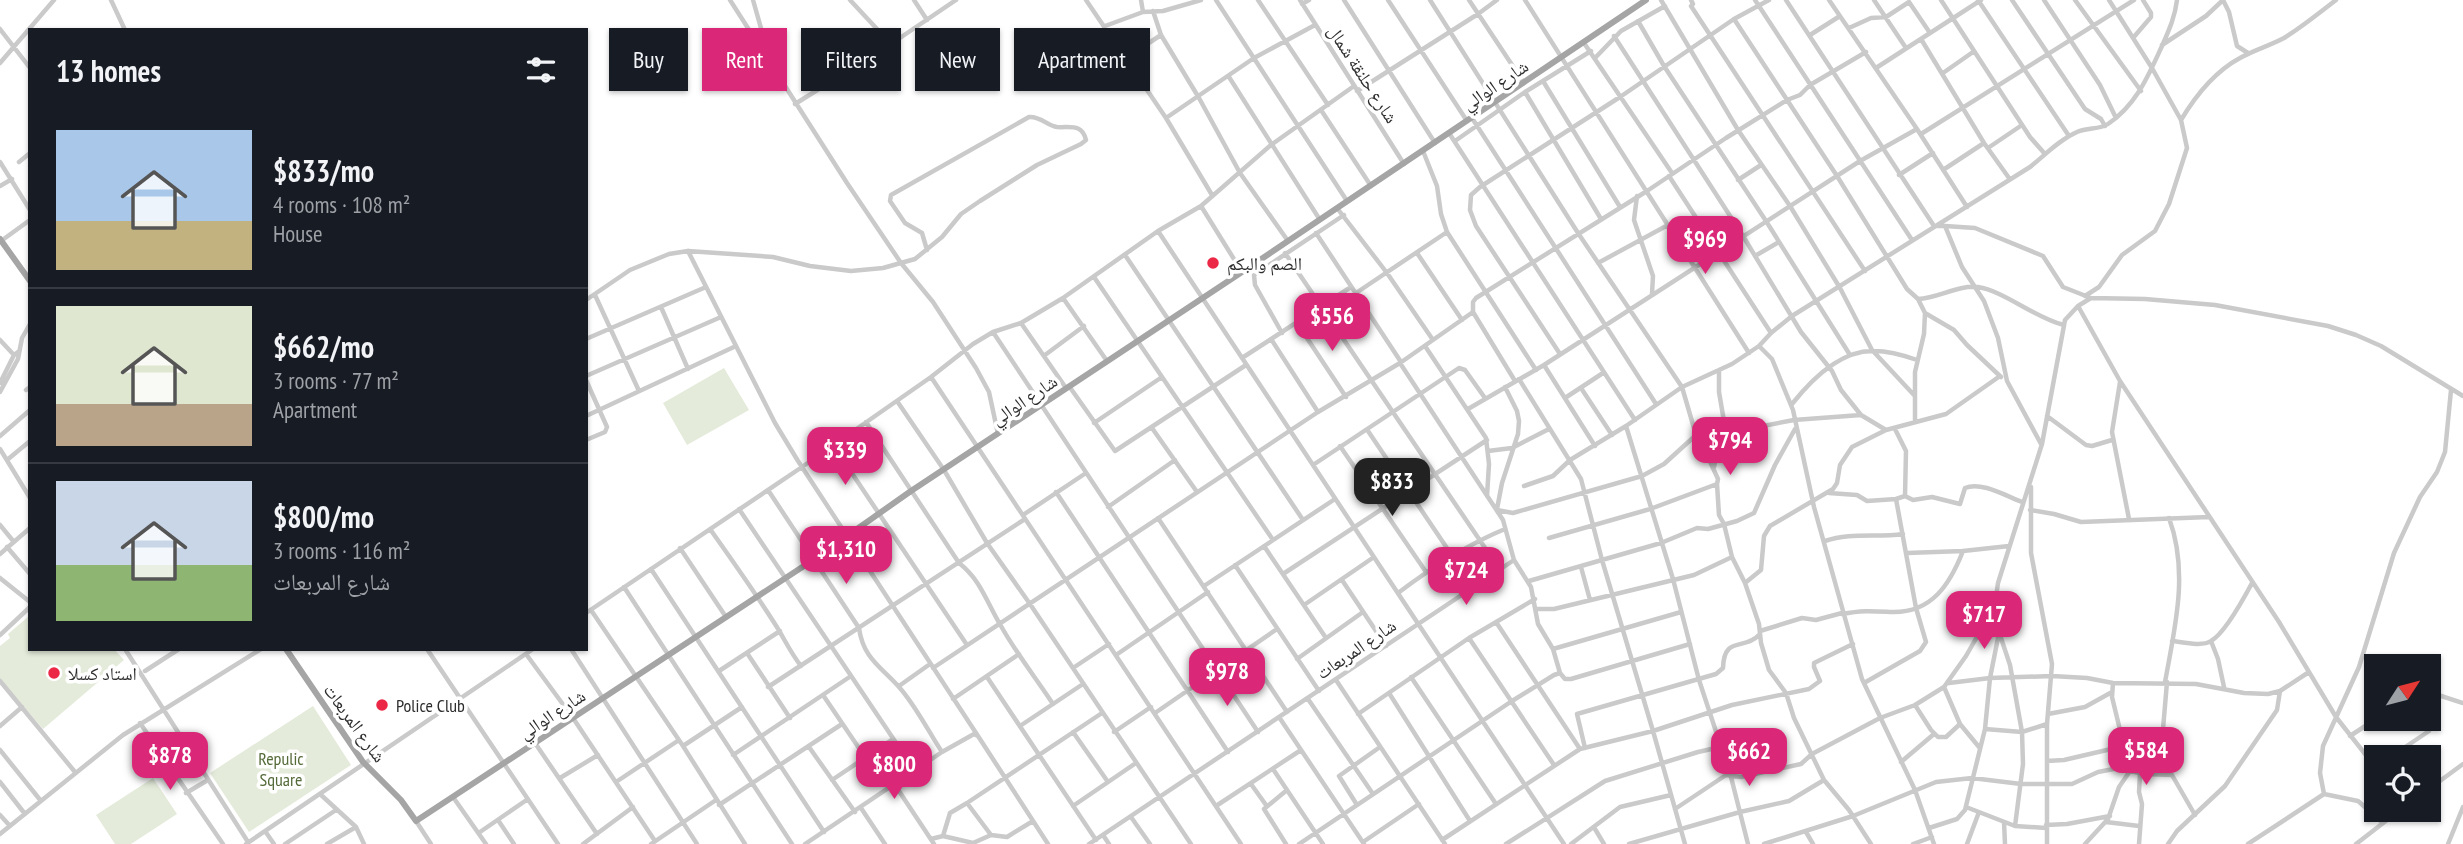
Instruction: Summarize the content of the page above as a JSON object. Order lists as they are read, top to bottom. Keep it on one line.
{"streets":{"main road":["شارع الوالي","شارع المربعات"],"street":["شارع حلنقة شمال"]},"crossings":[["شارع حلنقة شمال","شارع الوالي"],["شارع الوالي","شارع المربعات"]],"parks":["Repulic Square"],"places":["الصم والبكم","استاد كسلا","Police Club"],"north":"top right","page":{"chip":["Buy","Rent","Filters","New","Apartment"],"heading":"13 homes","list":[{"name":"$833/mo","note":"4 rooms · 108 m² · House"},{"name":"$662/mo","note":"3 rooms · 77 m² · Apartment"},{"name":"$800/mo","note":"3 rooms · 116 m² · شارع المربعات"}],"price":["$969","$556","$794","$339","$833","$1,310","$724","$717","$978","$584","$662","$878","$800"]}}
